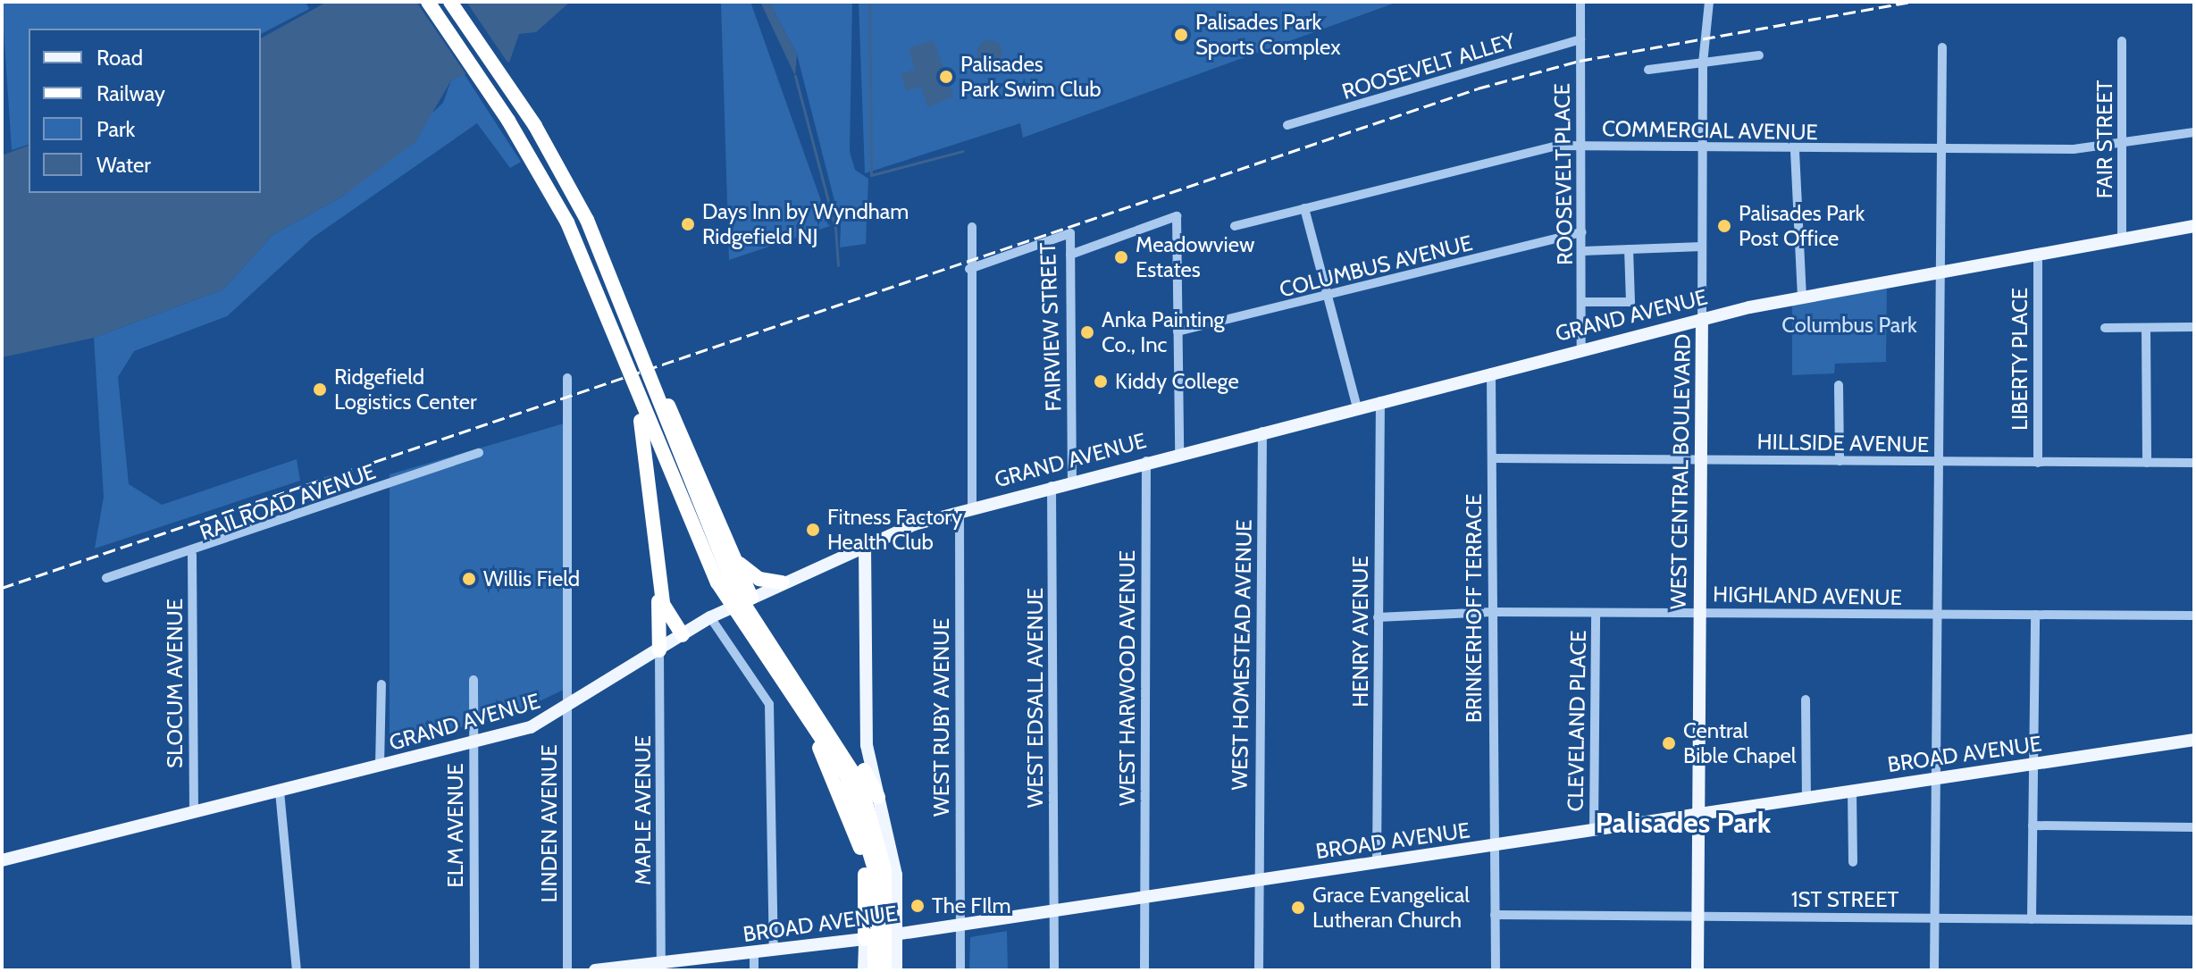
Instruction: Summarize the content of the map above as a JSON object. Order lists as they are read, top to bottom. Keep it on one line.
{"streets":{"main road":["GRAND AVENUE","WEST CENTRAL BOULEVARD","BROAD AVENUE"],"street":["ROOSEVELT ALLEY","COMMERCIAL AVENUE","FAIR STREET","ROOSEVELT PLACE","COLUMBUS AVENUE","FAIRVIEW STREET","LIBERTY PLACE","HILLSIDE AVENUE","RAILROAD AVENUE","HIGHLAND AVENUE","BRINKERHOFF TERRACE","HENRY AVENUE","WEST HOMESTEAD AVENUE","WEST HARWOOD AVENUE","SLOCUM AVENUE","WEST EDSALL AVENUE","WEST RUBY AVENUE","CLEVELAND PLACE","MAPLE AVENUE","LINDEN AVENUE","ELM AVENUE","1ST STREET"]},"crossings":[["ROOSEVELT ALLEY","ROOSEVELT PLACE"],["COMMERCIAL AVENUE","FAIR STREET"],["COMMERCIAL AVENUE","ROOSEVELT PLACE"],["COMMERCIAL AVENUE","WEST CENTRAL BOULEVARD"],["FAIR STREET","GRAND AVENUE"],["ROOSEVELT PLACE","COLUMBUS AVENUE"],["ROOSEVELT PLACE","GRAND AVENUE"],["GRAND AVENUE","FAIRVIEW STREET"],["GRAND AVENUE","LIBERTY PLACE"],["GRAND AVENUE","WEST CENTRAL BOULEVARD"],["GRAND AVENUE","BRINKERHOFF TERRACE"],["GRAND AVENUE","HENRY AVENUE"],["GRAND AVENUE","WEST HOMESTEAD AVENUE"],["GRAND AVENUE","WEST HARWOOD AVENUE"],["GRAND AVENUE","SLOCUM AVENUE"],["GRAND AVENUE","WEST EDSALL AVENUE"],["GRAND AVENUE","WEST RUBY AVENUE"],["GRAND AVENUE","MAPLE AVENUE"],["GRAND AVENUE","LINDEN AVENUE"],["GRAND AVENUE","ELM AVENUE"],["FAIRVIEW STREET","WEST RUBY AVENUE"],["LIBERTY PLACE","HILLSIDE AVENUE"],["HILLSIDE AVENUE","WEST CENTRAL BOULEVARD"],["HILLSIDE AVENUE","BRINKERHOFF TERRACE"],["WEST CENTRAL BOULEVARD","HIGHLAND AVENUE"],["WEST CENTRAL BOULEVARD","BROAD AVENUE"],["WEST CENTRAL BOULEVARD","1ST STREET"],["RAILROAD AVENUE","SLOCUM AVENUE"],["HIGHLAND AVENUE","BRINKERHOFF TERRACE"],["HIGHLAND AVENUE","HENRY AVENUE"],["HIGHLAND AVENUE","CLEVELAND PLACE"],["BRINKERHOFF TERRACE","BROAD AVENUE"],["BRINKERHOFF TERRACE","1ST STREET"],["HENRY AVENUE","BROAD AVENUE"],["WEST HOMESTEAD AVENUE","BROAD AVENUE"],["WEST HARWOOD AVENUE","BROAD AVENUE"],["WEST EDSALL AVENUE","BROAD AVENUE"],["WEST RUBY AVENUE","BROAD AVENUE"],["CLEVELAND PLACE","BROAD AVENUE"],["BROAD AVENUE","MAPLE AVENUE"]],"districts":["Palisades Park"],"parks":["Columbus Park"],"places":["Palisades Park Sports Complex","Palisades Park Swim Club","Days Inn by Wyndham Ridgefield NJ","Palisades Park Post Office","Meadowview Estates","Anka Painting Co., Inc","Kiddy College","Ridgefield Logistics Center","Fitness Factory Health Club","Willis Field","Central Bible Chapel","The FIlm","Grace Evangelical Lutheran Church"],"legend":["Road","Railway","Park","Water"]}
